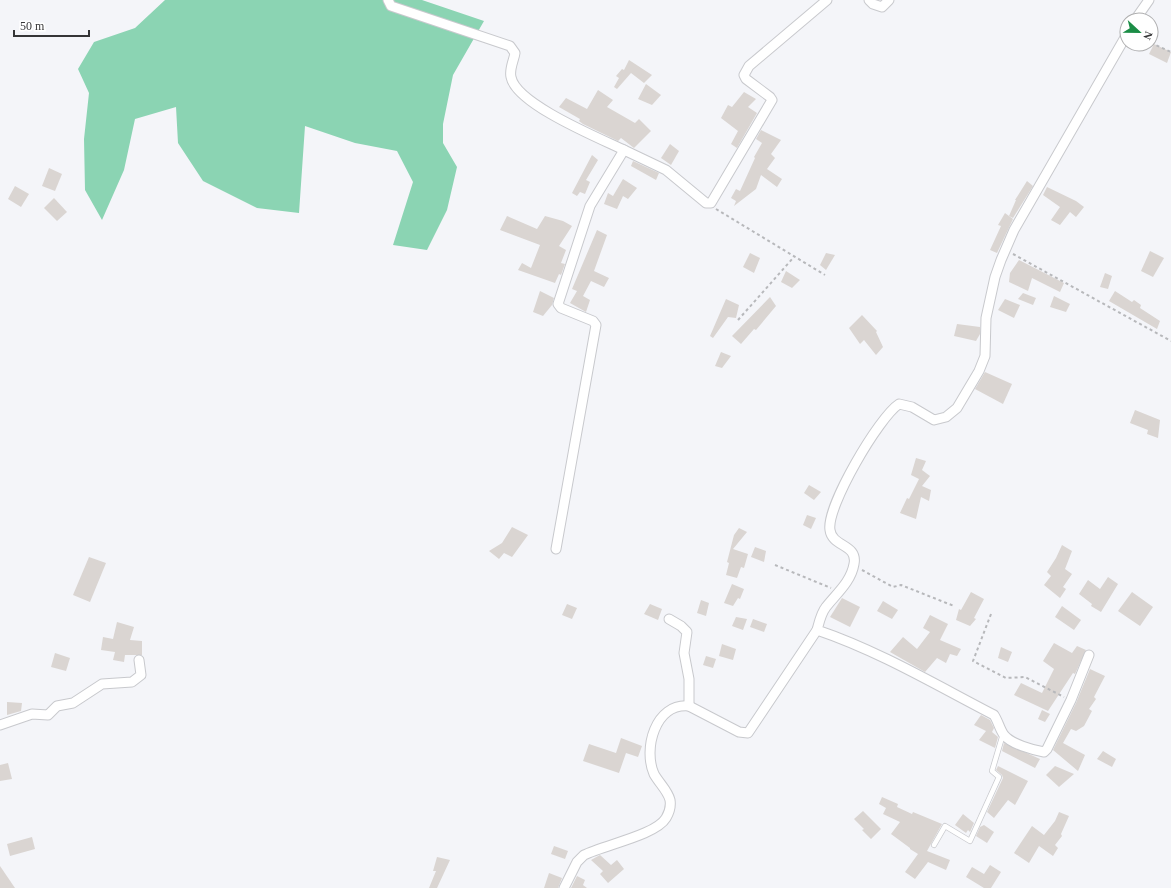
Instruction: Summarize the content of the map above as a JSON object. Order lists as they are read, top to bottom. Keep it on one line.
{"scale_bar":"50 m","north":"right"}
